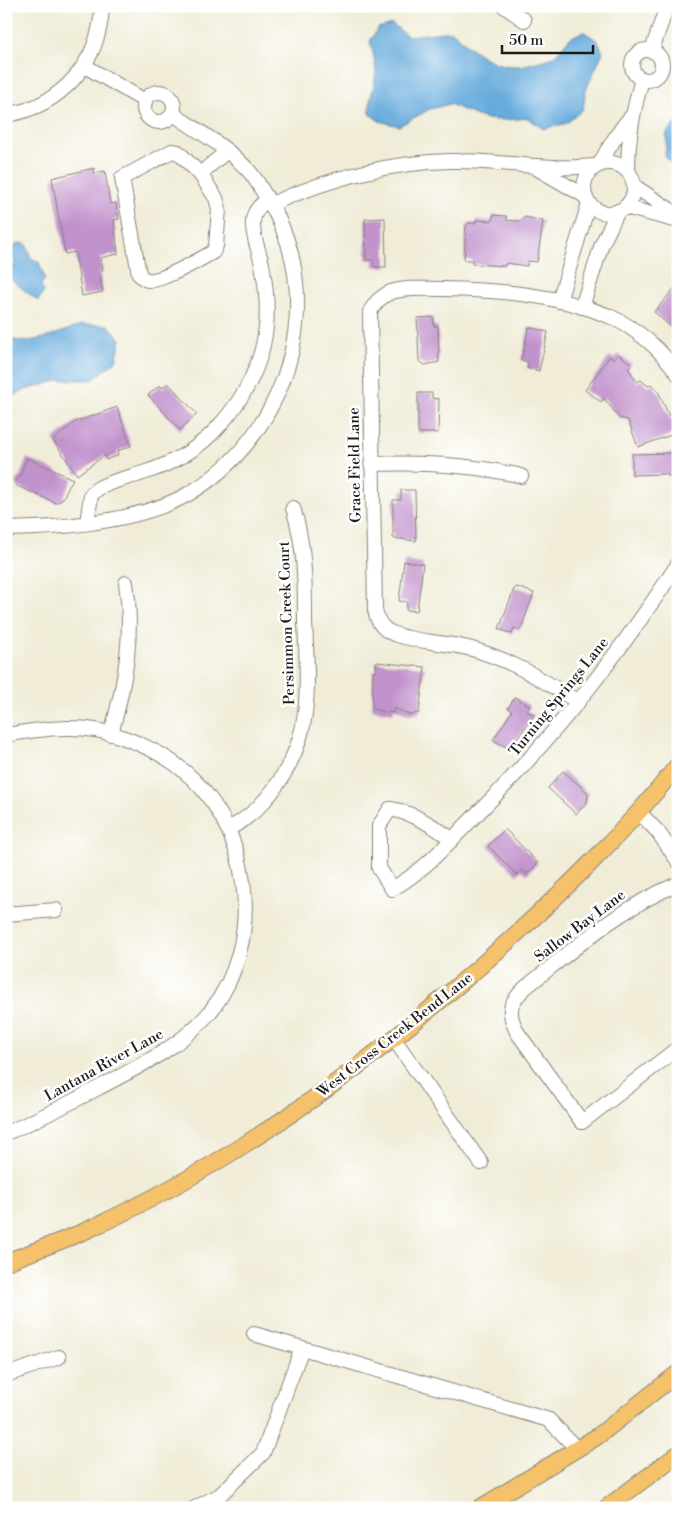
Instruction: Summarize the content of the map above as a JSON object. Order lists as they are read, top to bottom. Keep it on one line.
{"streets":{"main road":["West Cross Creek Bend Lane"],"street":["Grace Field Lane","Persimmon Creek Court","Turning Springs Lane","Sallow Bay Lane","Lantana River Lane"]},"crossings":[["Grace Field Lane","Turning Springs Lane"],["Persimmon Creek Court","Lantana River Lane"]],"scale_bar":"50 m"}
